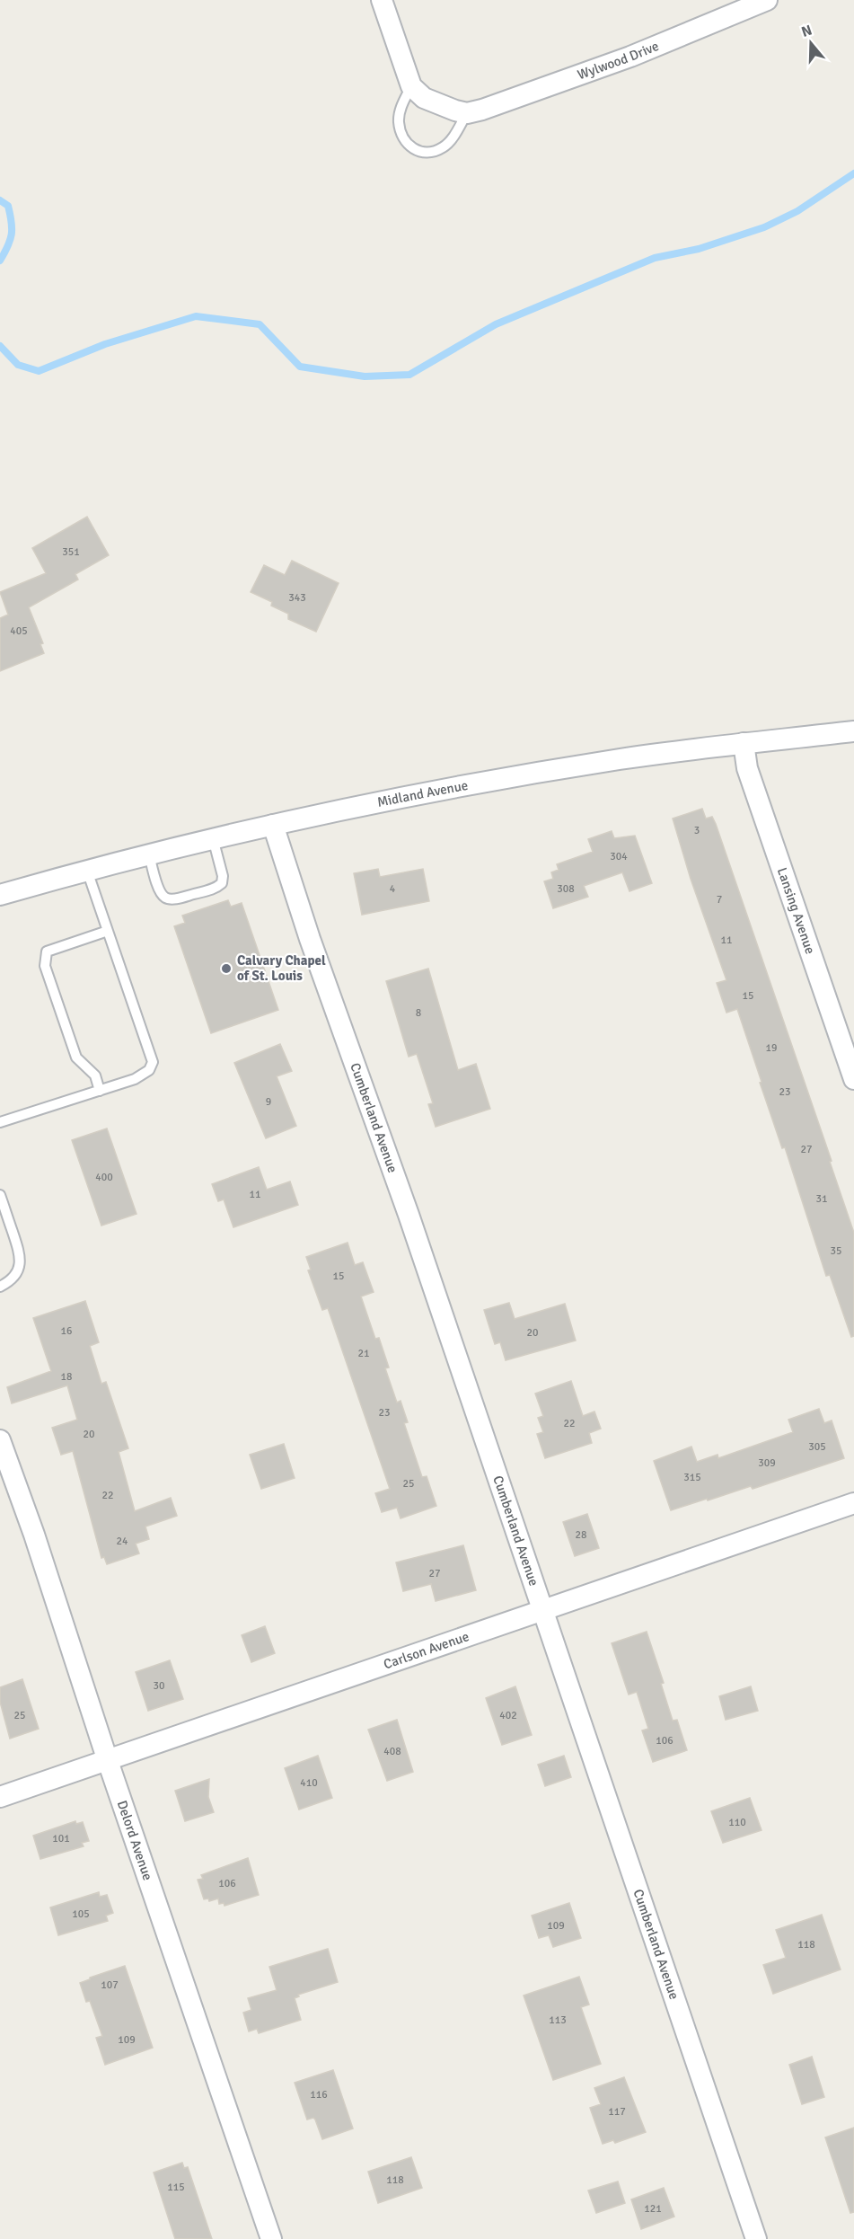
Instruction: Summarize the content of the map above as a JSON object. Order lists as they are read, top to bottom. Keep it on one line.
{"streets":{"street":["Wylwood Drive","Midland Avenue","Lansing Avenue","Cumberland Avenue","Carlson Avenue","Delord Avenue"]},"crossings":[["Midland Avenue","Lansing Avenue"],["Midland Avenue","Cumberland Avenue"],["Cumberland Avenue","Carlson Avenue"],["Carlson Avenue","Delord Avenue"]],"places":["Calvary Chapel of St. Louis"],"house_numbers":["351","343","405","3","304","4","308","7","11","15","8","19","23","9","27","400","11","31","35","15","16","20","21","18","23","22","20","305","309","315","25","22","28","24","27","30","25","402","106","408","410","110","101","106","105","109","118","107","113","109","116","117","118","115","121"],"north":"top"}
